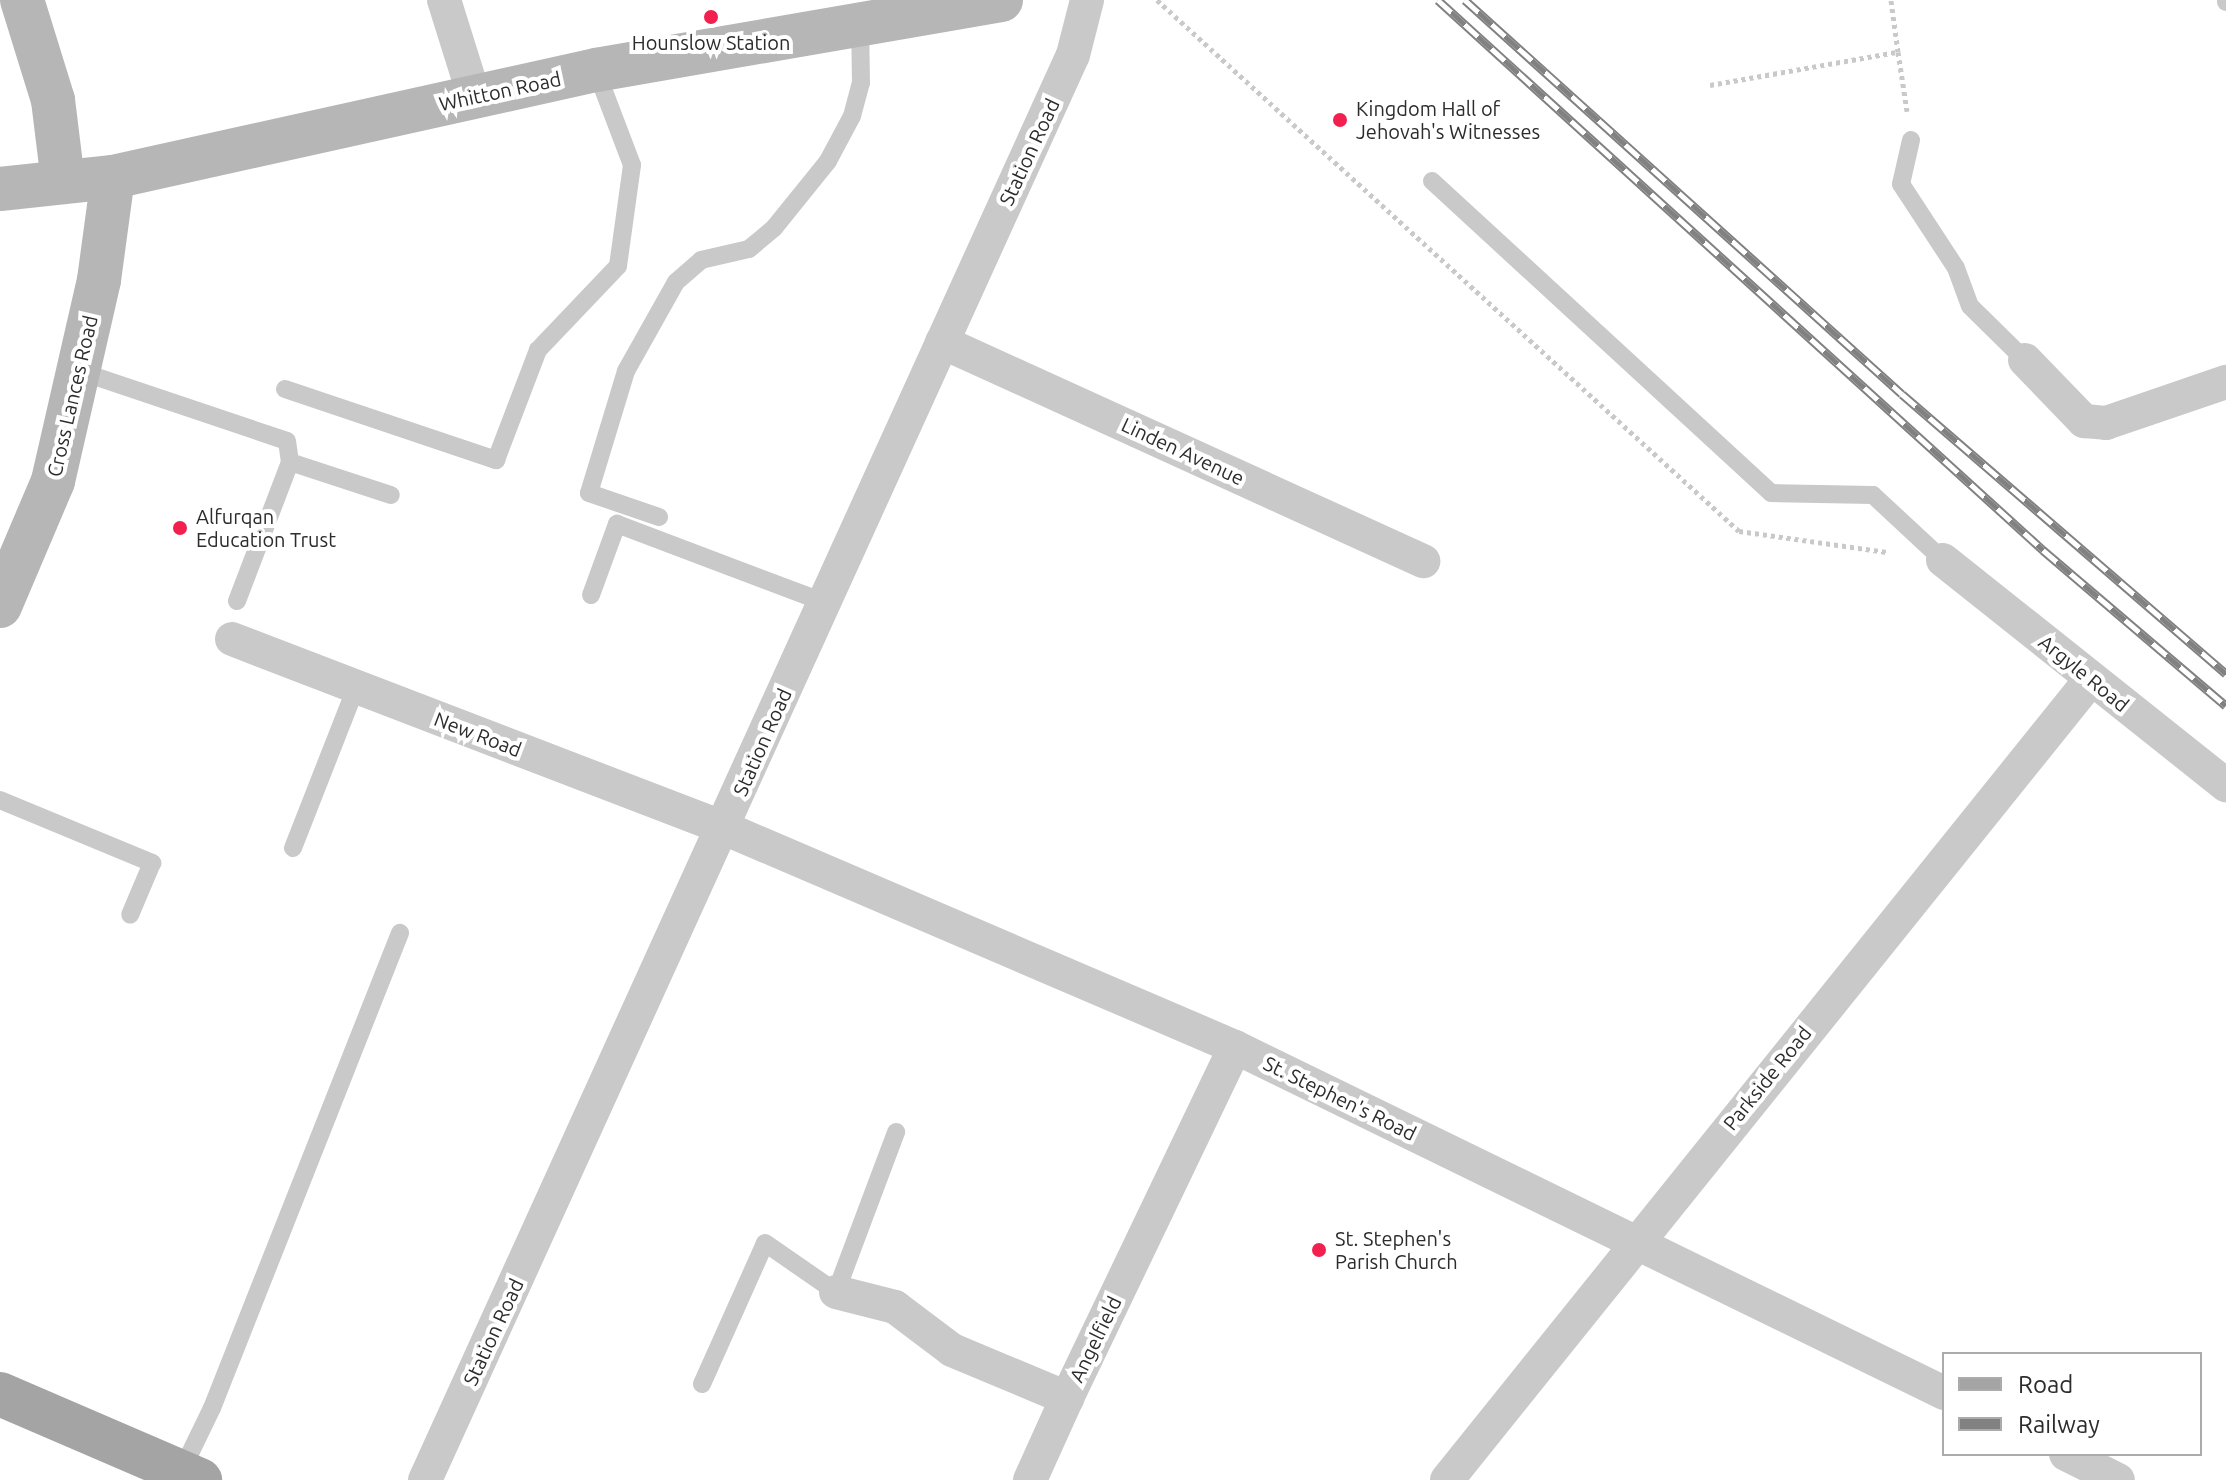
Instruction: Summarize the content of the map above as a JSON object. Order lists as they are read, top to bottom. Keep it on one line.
{"streets":{"main road":["Whitton Road","Cross Lances Road"],"street":["Station Road","Linden Avenue","Argyle Road","New Road","Parkside Road","St. Stephen's Road","Angelfield"]},"crossings":[["Whitton Road","Cross Lances Road"],["Station Road","Linden Avenue"],["Station Road","New Road"],["Station Road","St. Stephen's Road"],["Argyle Road","Parkside Road"],["New Road","St. Stephen's Road"],["Parkside Road","St. Stephen's Road"],["St. Stephen's Road","Angelfield"]],"places":["Hounslow Station","Kingdom Hall of Jehovah's Witnesses","Alfurqan Education Trust","St. Stephen's Parish Church"],"legend":["Road","Railway"]}
